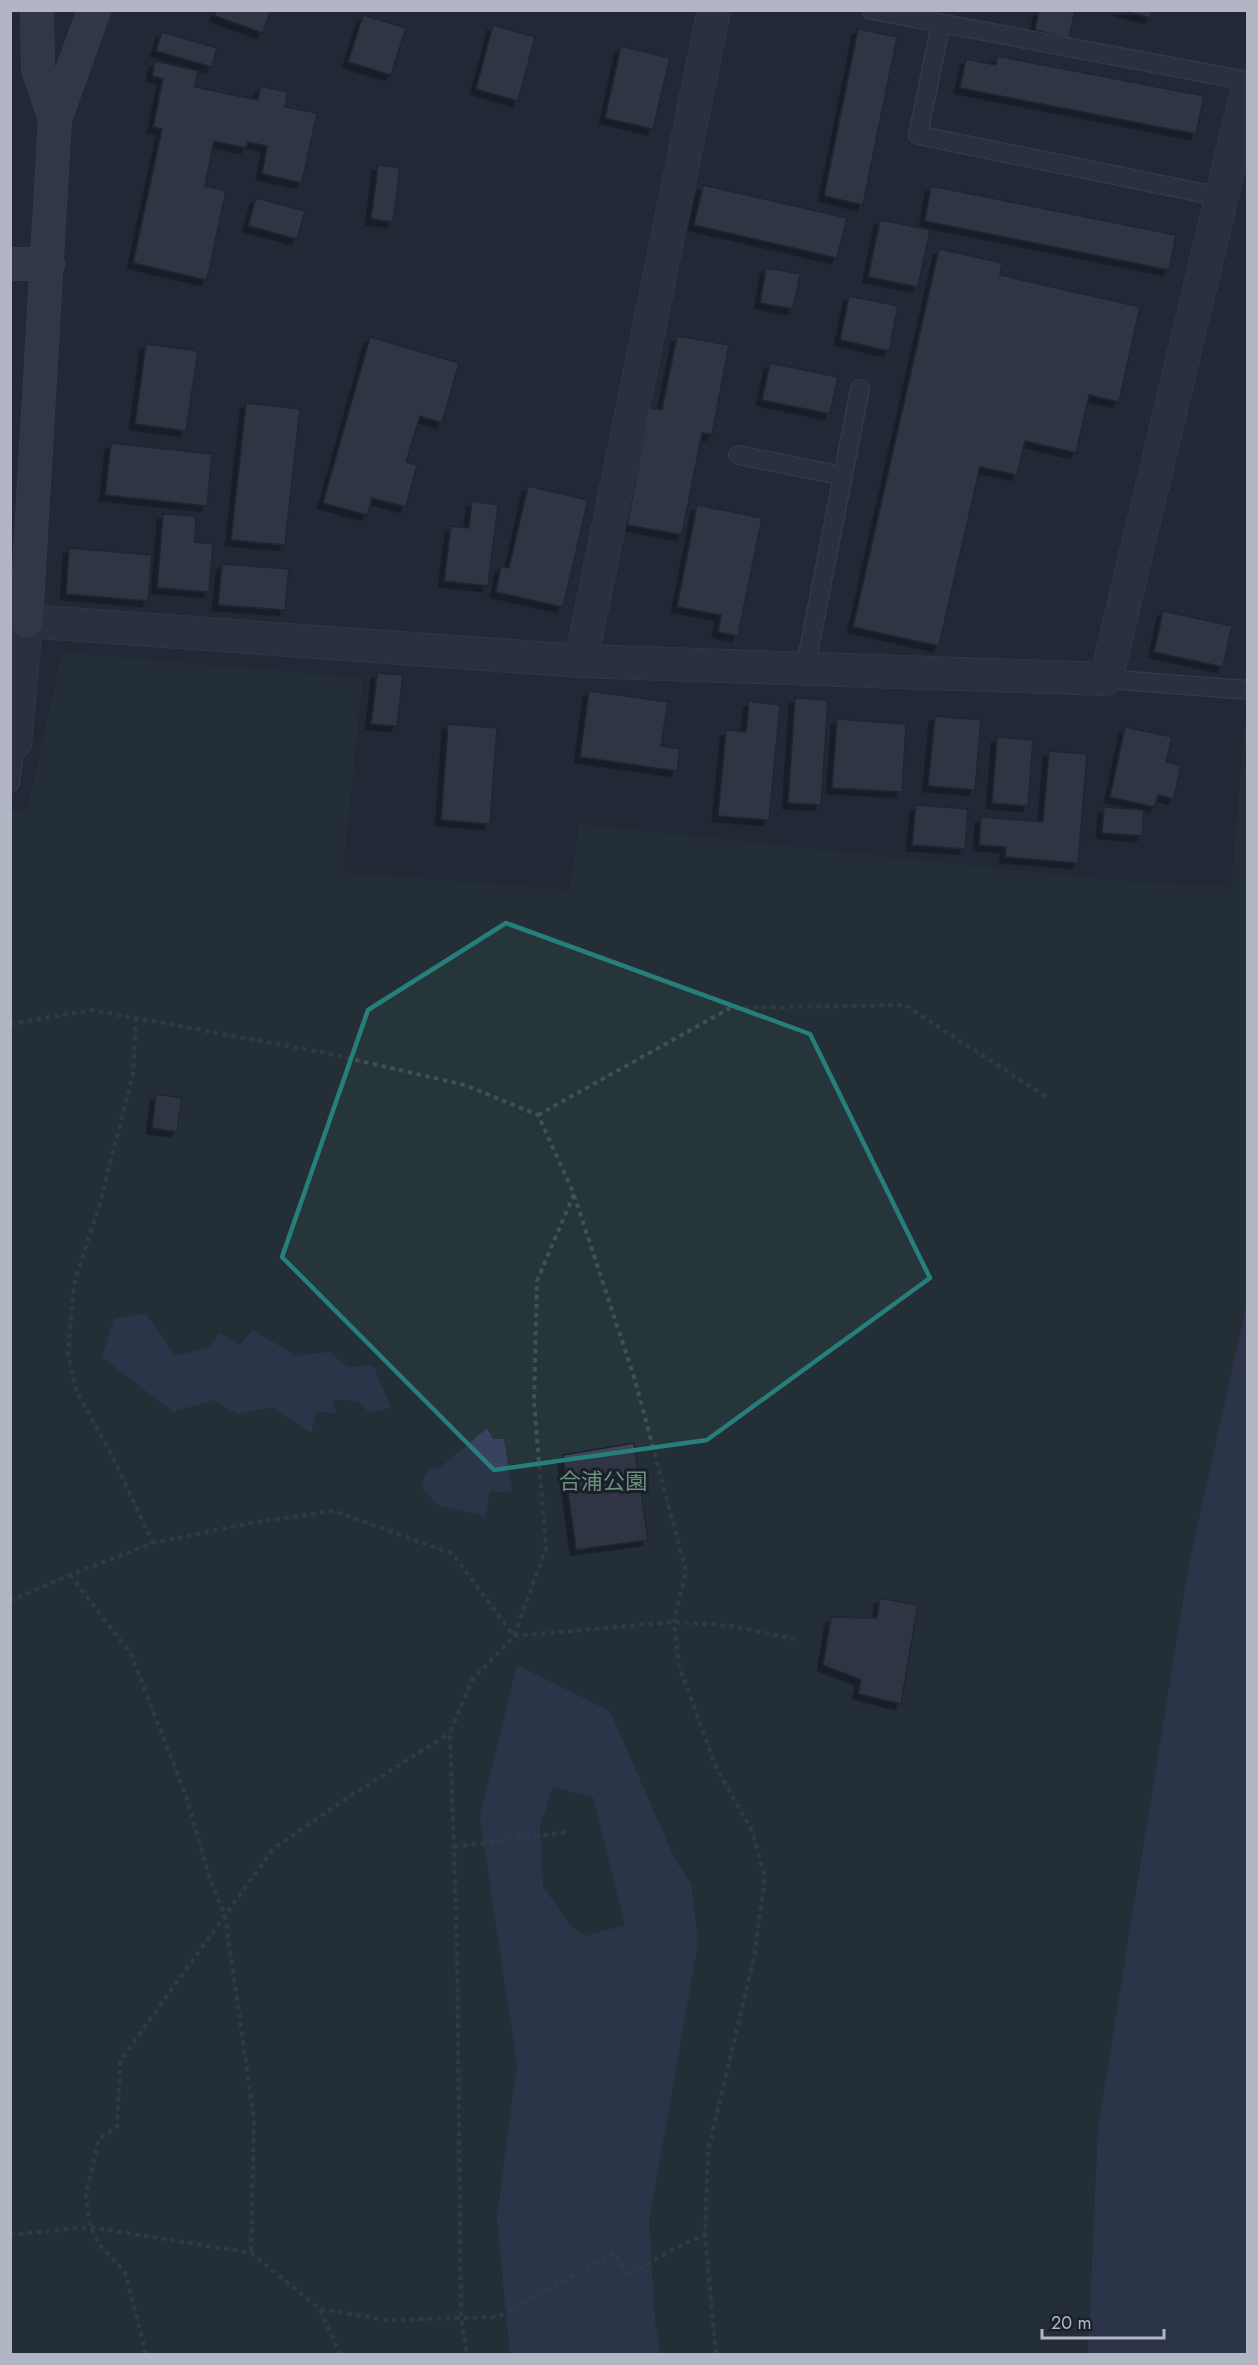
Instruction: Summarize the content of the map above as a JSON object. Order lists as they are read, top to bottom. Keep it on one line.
{"parks":["合浦公園"],"scale_bar":"20 m"}
